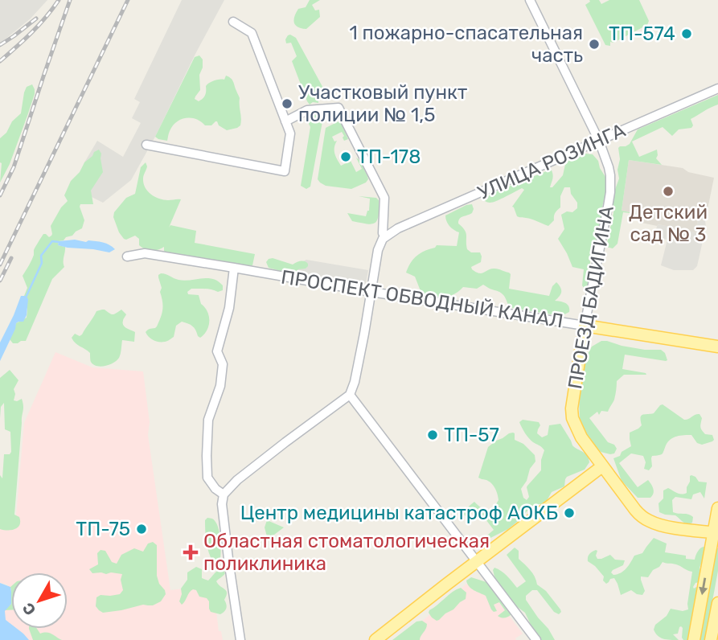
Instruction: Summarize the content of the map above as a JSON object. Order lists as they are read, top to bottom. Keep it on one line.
{"streets":{"main road":["ПРОЕЗД БАДИГИНА","ПРОСПЕКТ ОБВОДНЫЙ КАНАЛ"],"street":["УЛИЦА РОЗИНГА"]},"crossings":[["УЛИЦА РОЗИНГА","ПРОЕЗД БАДИГИНА"],["ПРОЕЗД БАДИГИНА","ПРОСПЕКТ ОБВОДНЫЙ КАНАЛ"]],"places":{"other":["ТП-574","1 пожарно-спасательная часть","Участковый пункт полиции № 1,5","ТП-178","Детский сад № 3","ТП-57","Центр медицины катастроф АОКБ","ТП-75"],"health":["Областная стоматологическая поликлиника"]},"north":"bottom left"}
